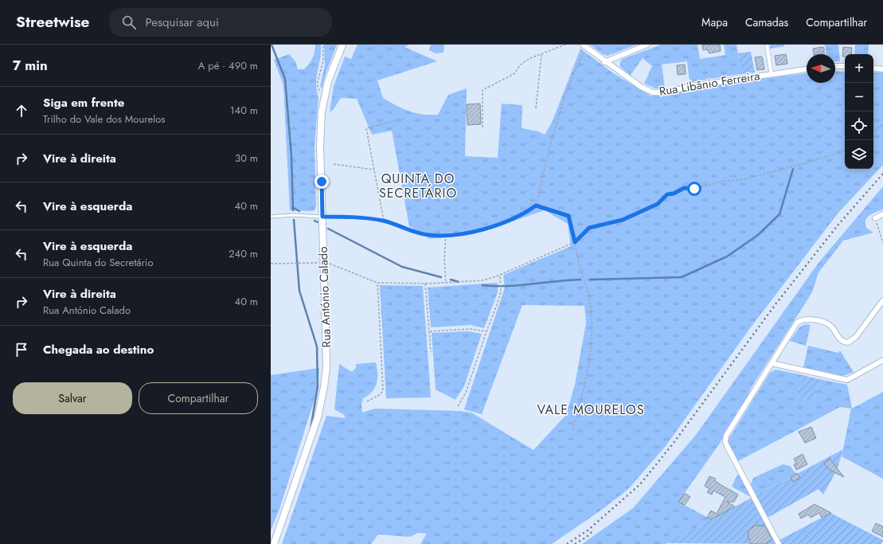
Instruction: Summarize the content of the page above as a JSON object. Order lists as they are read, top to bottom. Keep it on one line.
{"streets":{"street":["Rua Libânio Ferreira","Rua António Calado"]},"districts":["QUINTA DO SECRETÁRIO","VALE MOURELOS"],"north":"left","page":{"header":"Streetwise","search":"Pesquisar aqui","nav":["Mapa","Camadas","Compartilhar"],"heading":["7 min","A pé · 490 m"],"map_buttons":["+","−"],"list":[["Siga em frente","Trilho do Vale dos Mourelos","140 m"],["Vire à direita","30 m"],["Vire à esquerda","40 m"],["Vire à esquerda","Rua Quinta do Secretário","240 m"],["Vire à direita","Rua António Calado","40 m"],"Chegada ao destino"],"buttons":["Salvar","Compartilhar"]}}
